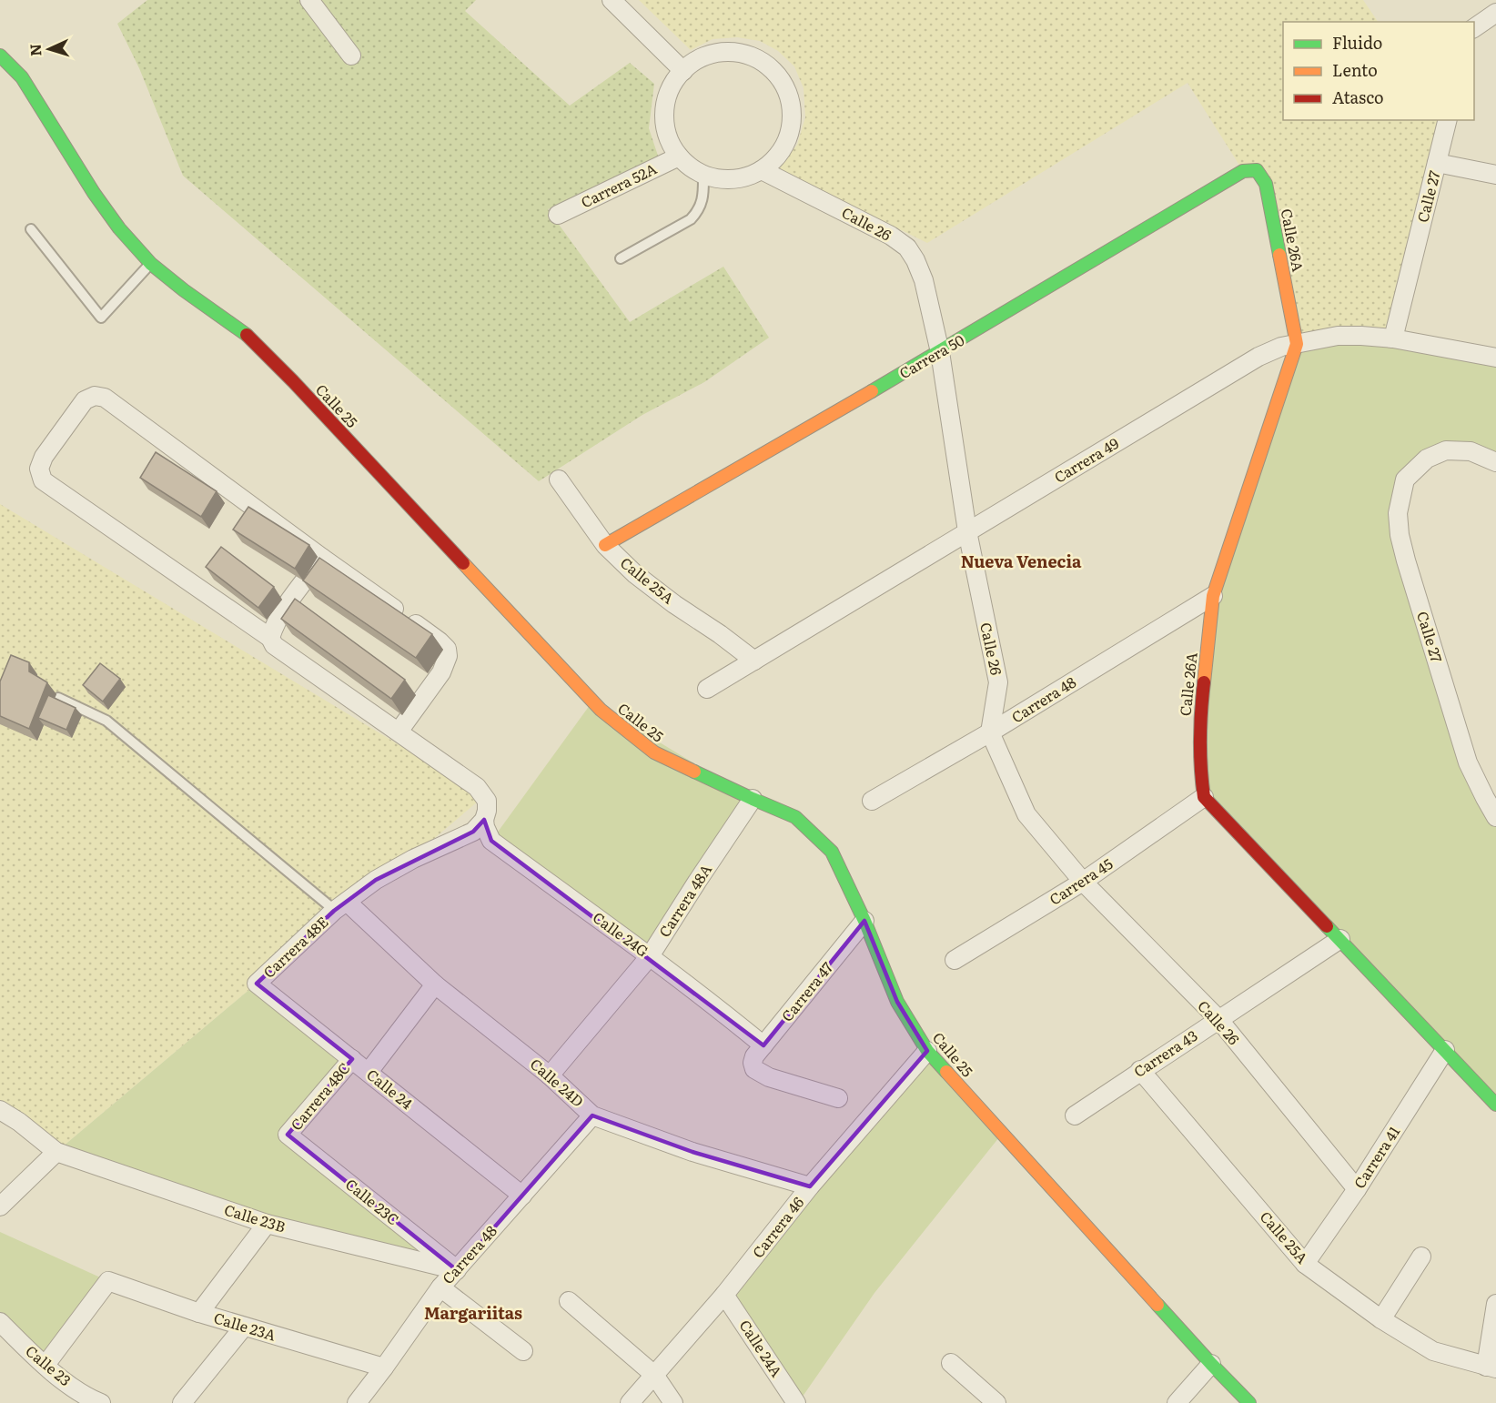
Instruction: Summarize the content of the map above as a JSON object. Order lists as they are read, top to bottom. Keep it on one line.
{"streets":{"street":["Carrera 52A","Calle 27","Calle 26","Calle 26A","Carrera 50","Calle 25","Carrera 49","Calle 25A","Carrera 48","Carrera 45","Carrera 48A","Calle 24G","Carrera 48E","Carrera 47","Carrera 43","Calle 24D","Calle 24","Carrera 48C","Carrera 41","Calle 23C","Calle 23B","Carrera 46","Calle 23A","Calle 24A","Calle 23"]},"crossings":[["Carrera 52A","Calle 26"],["Calle 27","Carrera 49"],["Calle 26","Carrera 50"],["Calle 26","Carrera 49"],["Calle 26","Carrera 48"],["Calle 26","Carrera 45"],["Calle 26","Carrera 43"],["Calle 26","Carrera 41"],["Calle 26A","Carrera 50"],["Calle 26A","Carrera 49"],["Calle 26A","Carrera 48"],["Calle 26A","Carrera 45"],["Carrera 50","Calle 25A"],["Calle 25","Carrera 48A"],["Calle 25","Carrera 47"],["Calle 25","Carrera 46"],["Carrera 49","Calle 25A"],["Calle 25A","Carrera 43"],["Calle 25A","Carrera 41"],["Carrera 48","Calle 24D"],["Carrera 48","Calle 24"],["Carrera 48","Calle 23C"],["Carrera 48","Calle 23B"],["Carrera 48","Calle 23A"],["Carrera 48A","Calle 24G"],["Carrera 48A","Calle 24D"],["Calle 24G","Carrera 48E"],["Calle 24G","Carrera 47"],["Carrera 48E","Calle 24D"],["Carrera 48E","Calle 24"],["Calle 24D","Carrera 48C"],["Calle 24D","Carrera 46"],["Calle 24","Carrera 48C"],["Carrera 48C","Calle 23C"],["Calle 23C","Calle 23B"],["Carrera 46","Calle 24A"],["Calle 23A","Calle 23"]],"districts":["Nueva Venecia","Margariitas"],"legend":["Fluido","Lento","Atasco"],"north":"left"}
